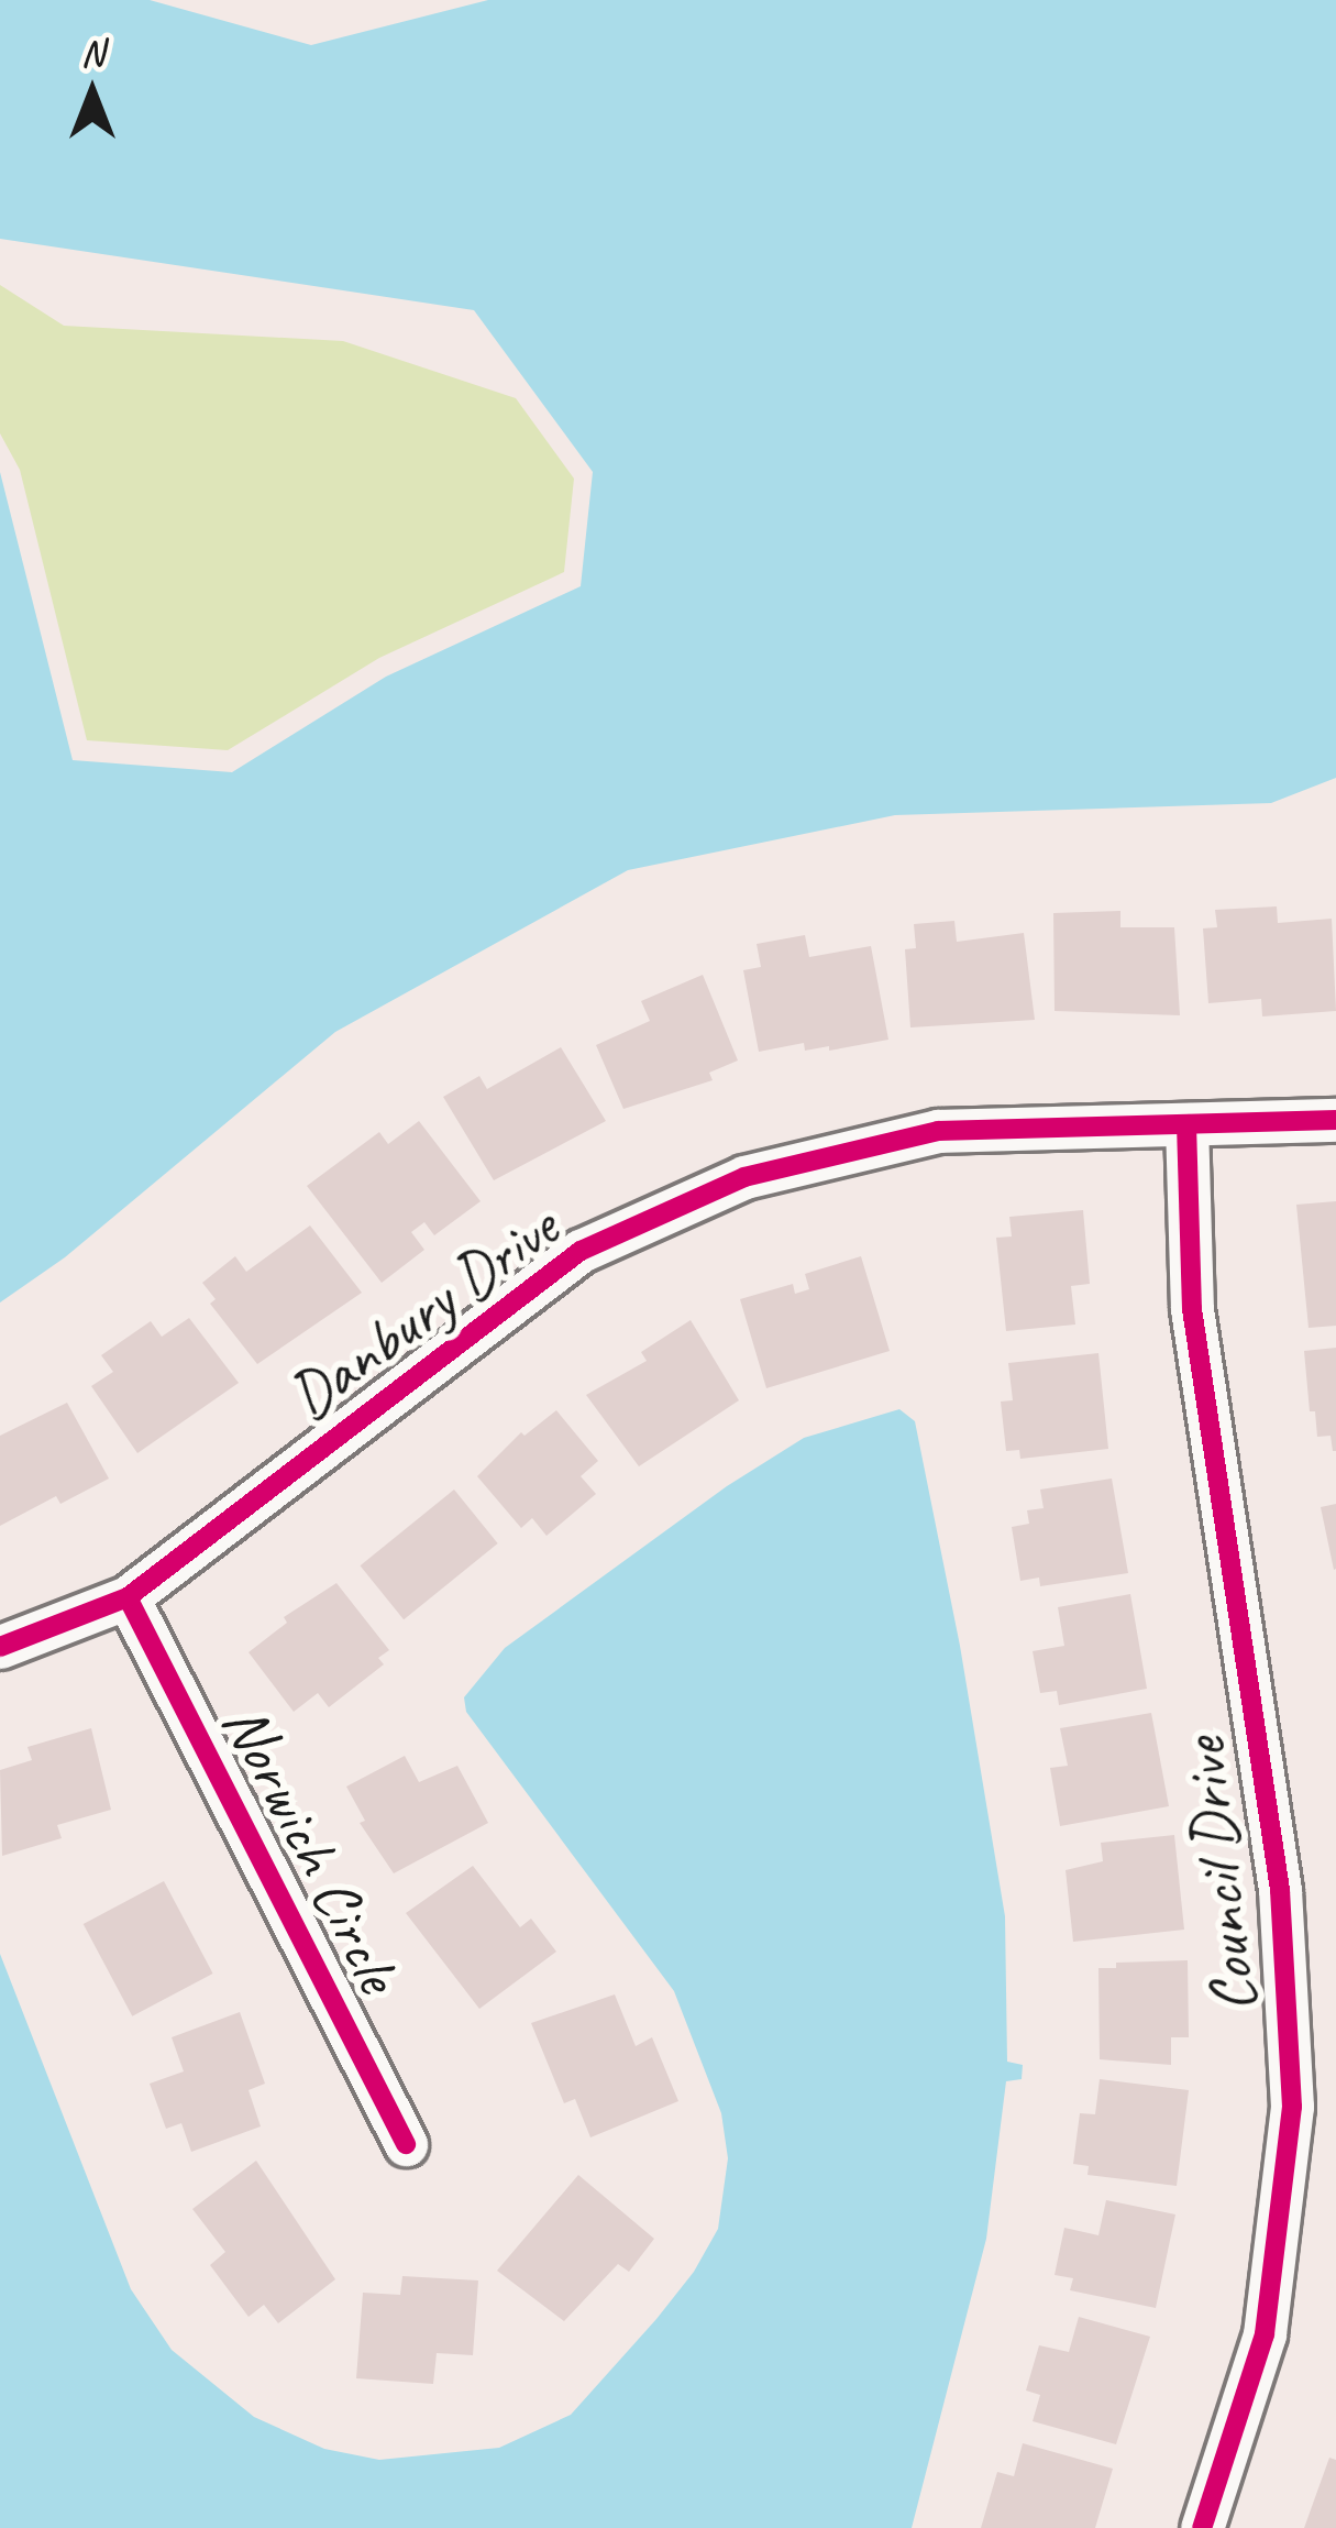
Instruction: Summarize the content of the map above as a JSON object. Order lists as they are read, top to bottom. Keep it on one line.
{"streets":{"street":["Danbury Drive","Norwich Circle","Council Drive"]},"crossings":[["Danbury Drive","Norwich Circle"],["Danbury Drive","Council Drive"]],"north":"top"}
